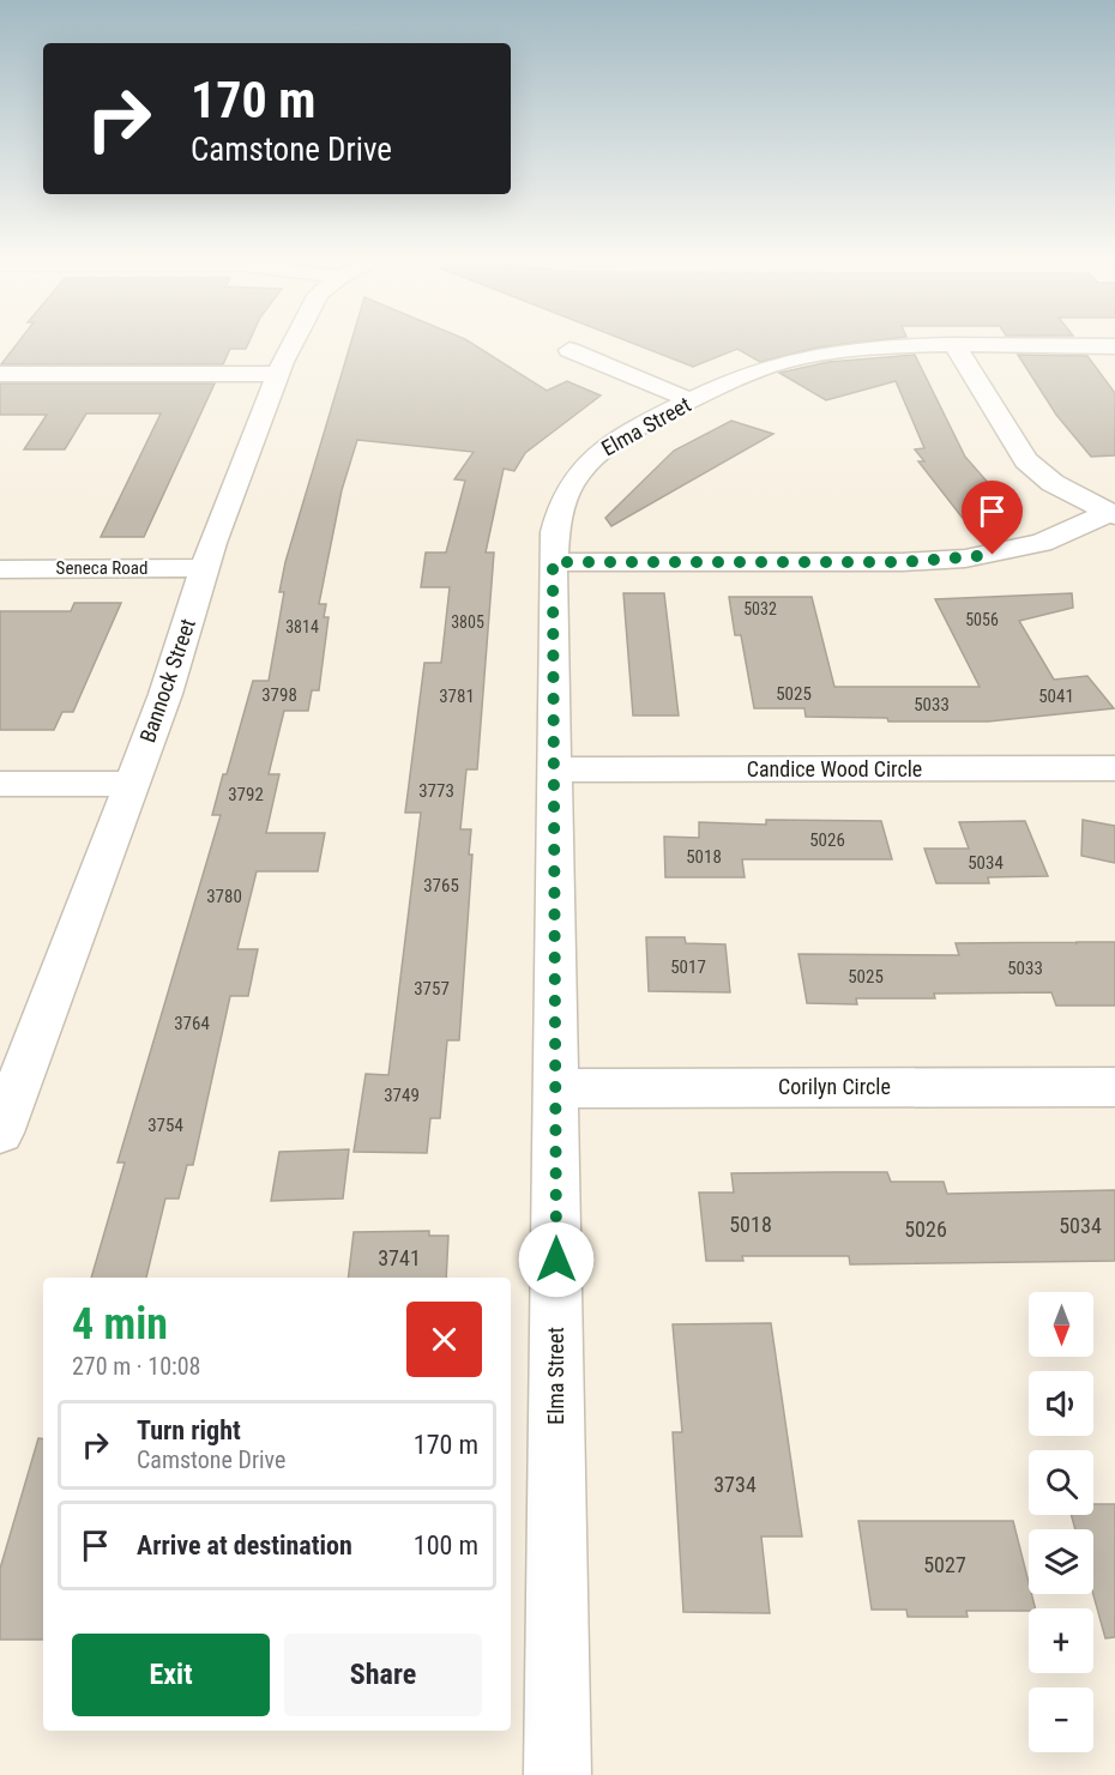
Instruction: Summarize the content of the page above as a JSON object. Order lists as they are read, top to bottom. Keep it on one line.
{"streets":{"street":["Elma Street","Seneca Road","Bannock Street","Candice Wood Circle","Corilyn Circle"]},"crossings":[["Elma Street","Candice Wood Circle"],["Elma Street","Corilyn Circle"],["Seneca Road","Bannock Street"]],"house_numbers":["5032","5056","3805","3814","5025","3798","3781","5041","5033","3773","3792","5026","5018","5034","3765","3780","5017","5033","5025","3757","3764","3749","3754","5018","5034","5026","3741","3734","5027"],"north":"bottom","page":{"turn":["170 m","Camstone Drive"],"heading":["4 min","270 m · 10:08"],"map_buttons":["+","−"],"list":[{"name":"Turn right","note":"Camstone Drive","value":"170 m"},{"name":"Arrive at destination","value":"100 m"}],"buttons":["Exit","Share"]}}
